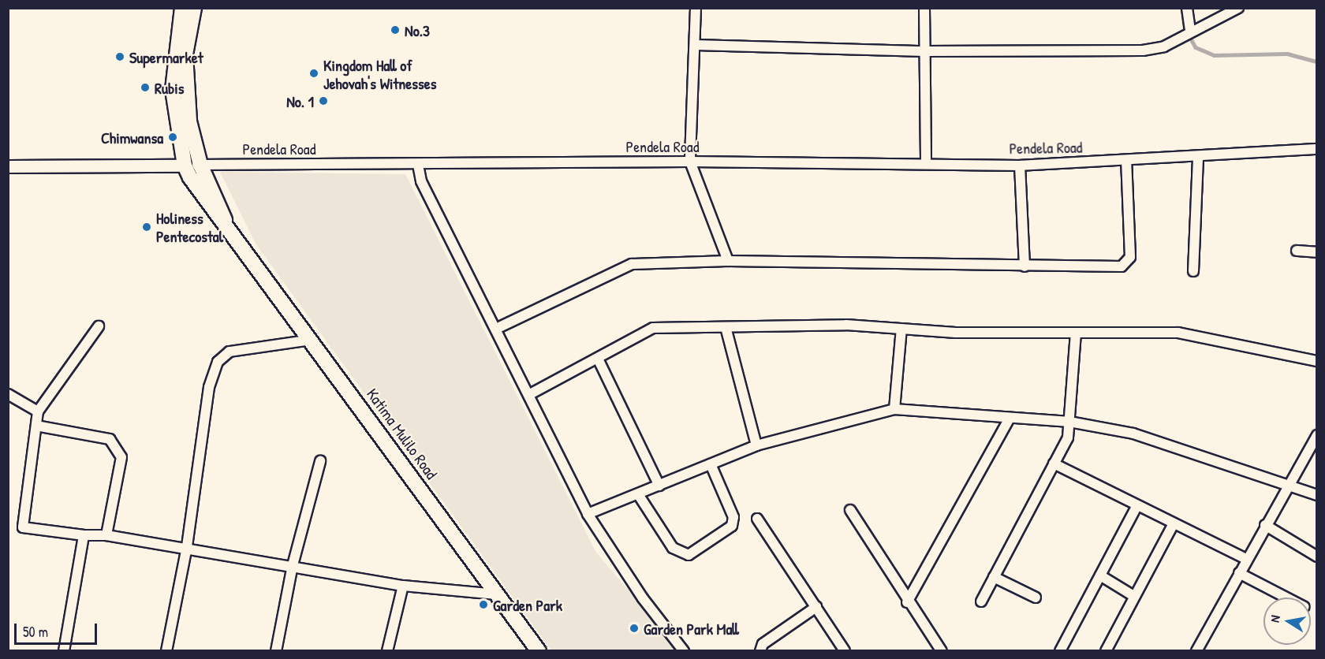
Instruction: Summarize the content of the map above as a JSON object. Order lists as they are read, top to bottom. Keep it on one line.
{"streets":{"main road":["Katima Mulilo Road"],"street":["Pendela Road"]},"crossings":[["Pendela Road","Katima Mulilo Road"]],"places":["No.3","Supermarket","Kingdom Hall of Jehovah's Witnesses","Rubis","No. 1","Chimwansa","Holiness Pentecostal","Garden Park","Garden Park Mall"],"scale_bar":"50 m","north":"left"}
